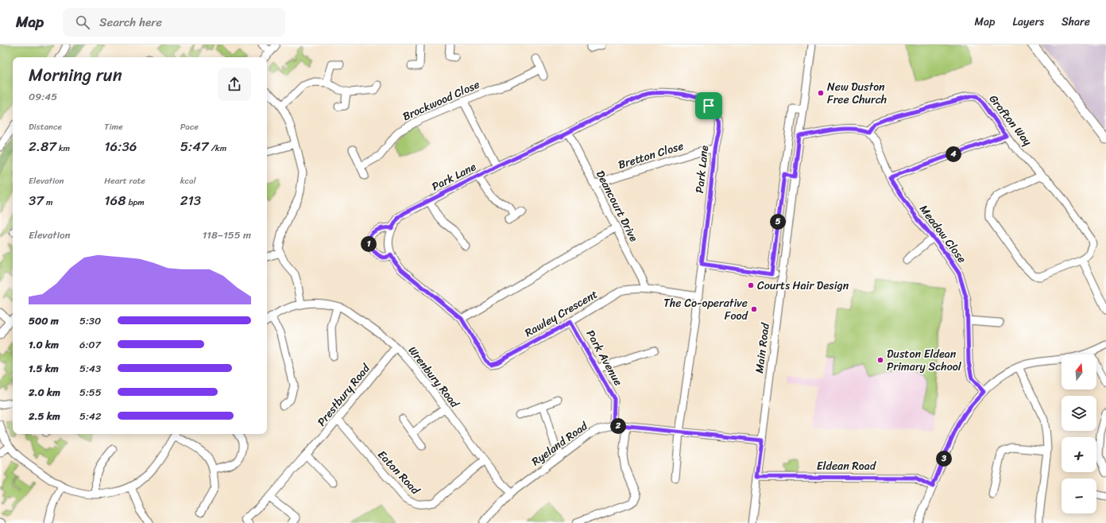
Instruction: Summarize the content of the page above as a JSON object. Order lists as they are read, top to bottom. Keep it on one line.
{"streets":{"street":["Brockwood Close","Grafton Way","Bretton Close","Park Lane","Deancourt Drive","Meadow Close","Rawley Crescent","Main Road","Park Avenue","Wrenbury Road","Prestbury Road","Ryeland Road","Eldean Road","Eaton Road"]},"crossings":[["Grafton Way","Meadow Close"],["Bretton Close","Park Lane"],["Bretton Close","Deancourt Drive"],["Park Lane","Deancourt Drive"],["Park Lane","Rawley Crescent"],["Park Lane","Ryeland Road"],["Deancourt Drive","Rawley Crescent"],["Rawley Crescent","Park Avenue"],["Main Road","Ryeland Road"],["Main Road","Eldean Road"],["Park Avenue","Ryeland Road"],["Wrenbury Road","Prestbury Road"],["Wrenbury Road","Ryeland Road"],["Wrenbury Road","Eaton Road"],["Prestbury Road","Eaton Road"]],"places":["New Duston Free Church","Courts Hair Design","The Co-operative Food","Duston Eldean Primary School"],"north":"top","page":{"header":"Map","search":"Search here","nav":["Map","Layers","Share"],"heading":["Morning run","09:45"],"stats":[["Distance","2.87 km"],["Time","16:36"],["Pace","5:47 /km"],["Elevation","37 m"],["Heart rate","168 bpm"],["kcal","213"]],"pins":["4","5","1","2","3"],"chart":["Elevation","118–155 m"],"list":[{"name":"500 m","note":"5:30"},{"name":"1.0 km","note":"6:07"},{"name":"1.5 km","note":"5:43"},{"name":"2.0 km","note":"5:55"},{"name":"2.5 km","note":"5:42"}],"map_buttons":["+","−"]}}
